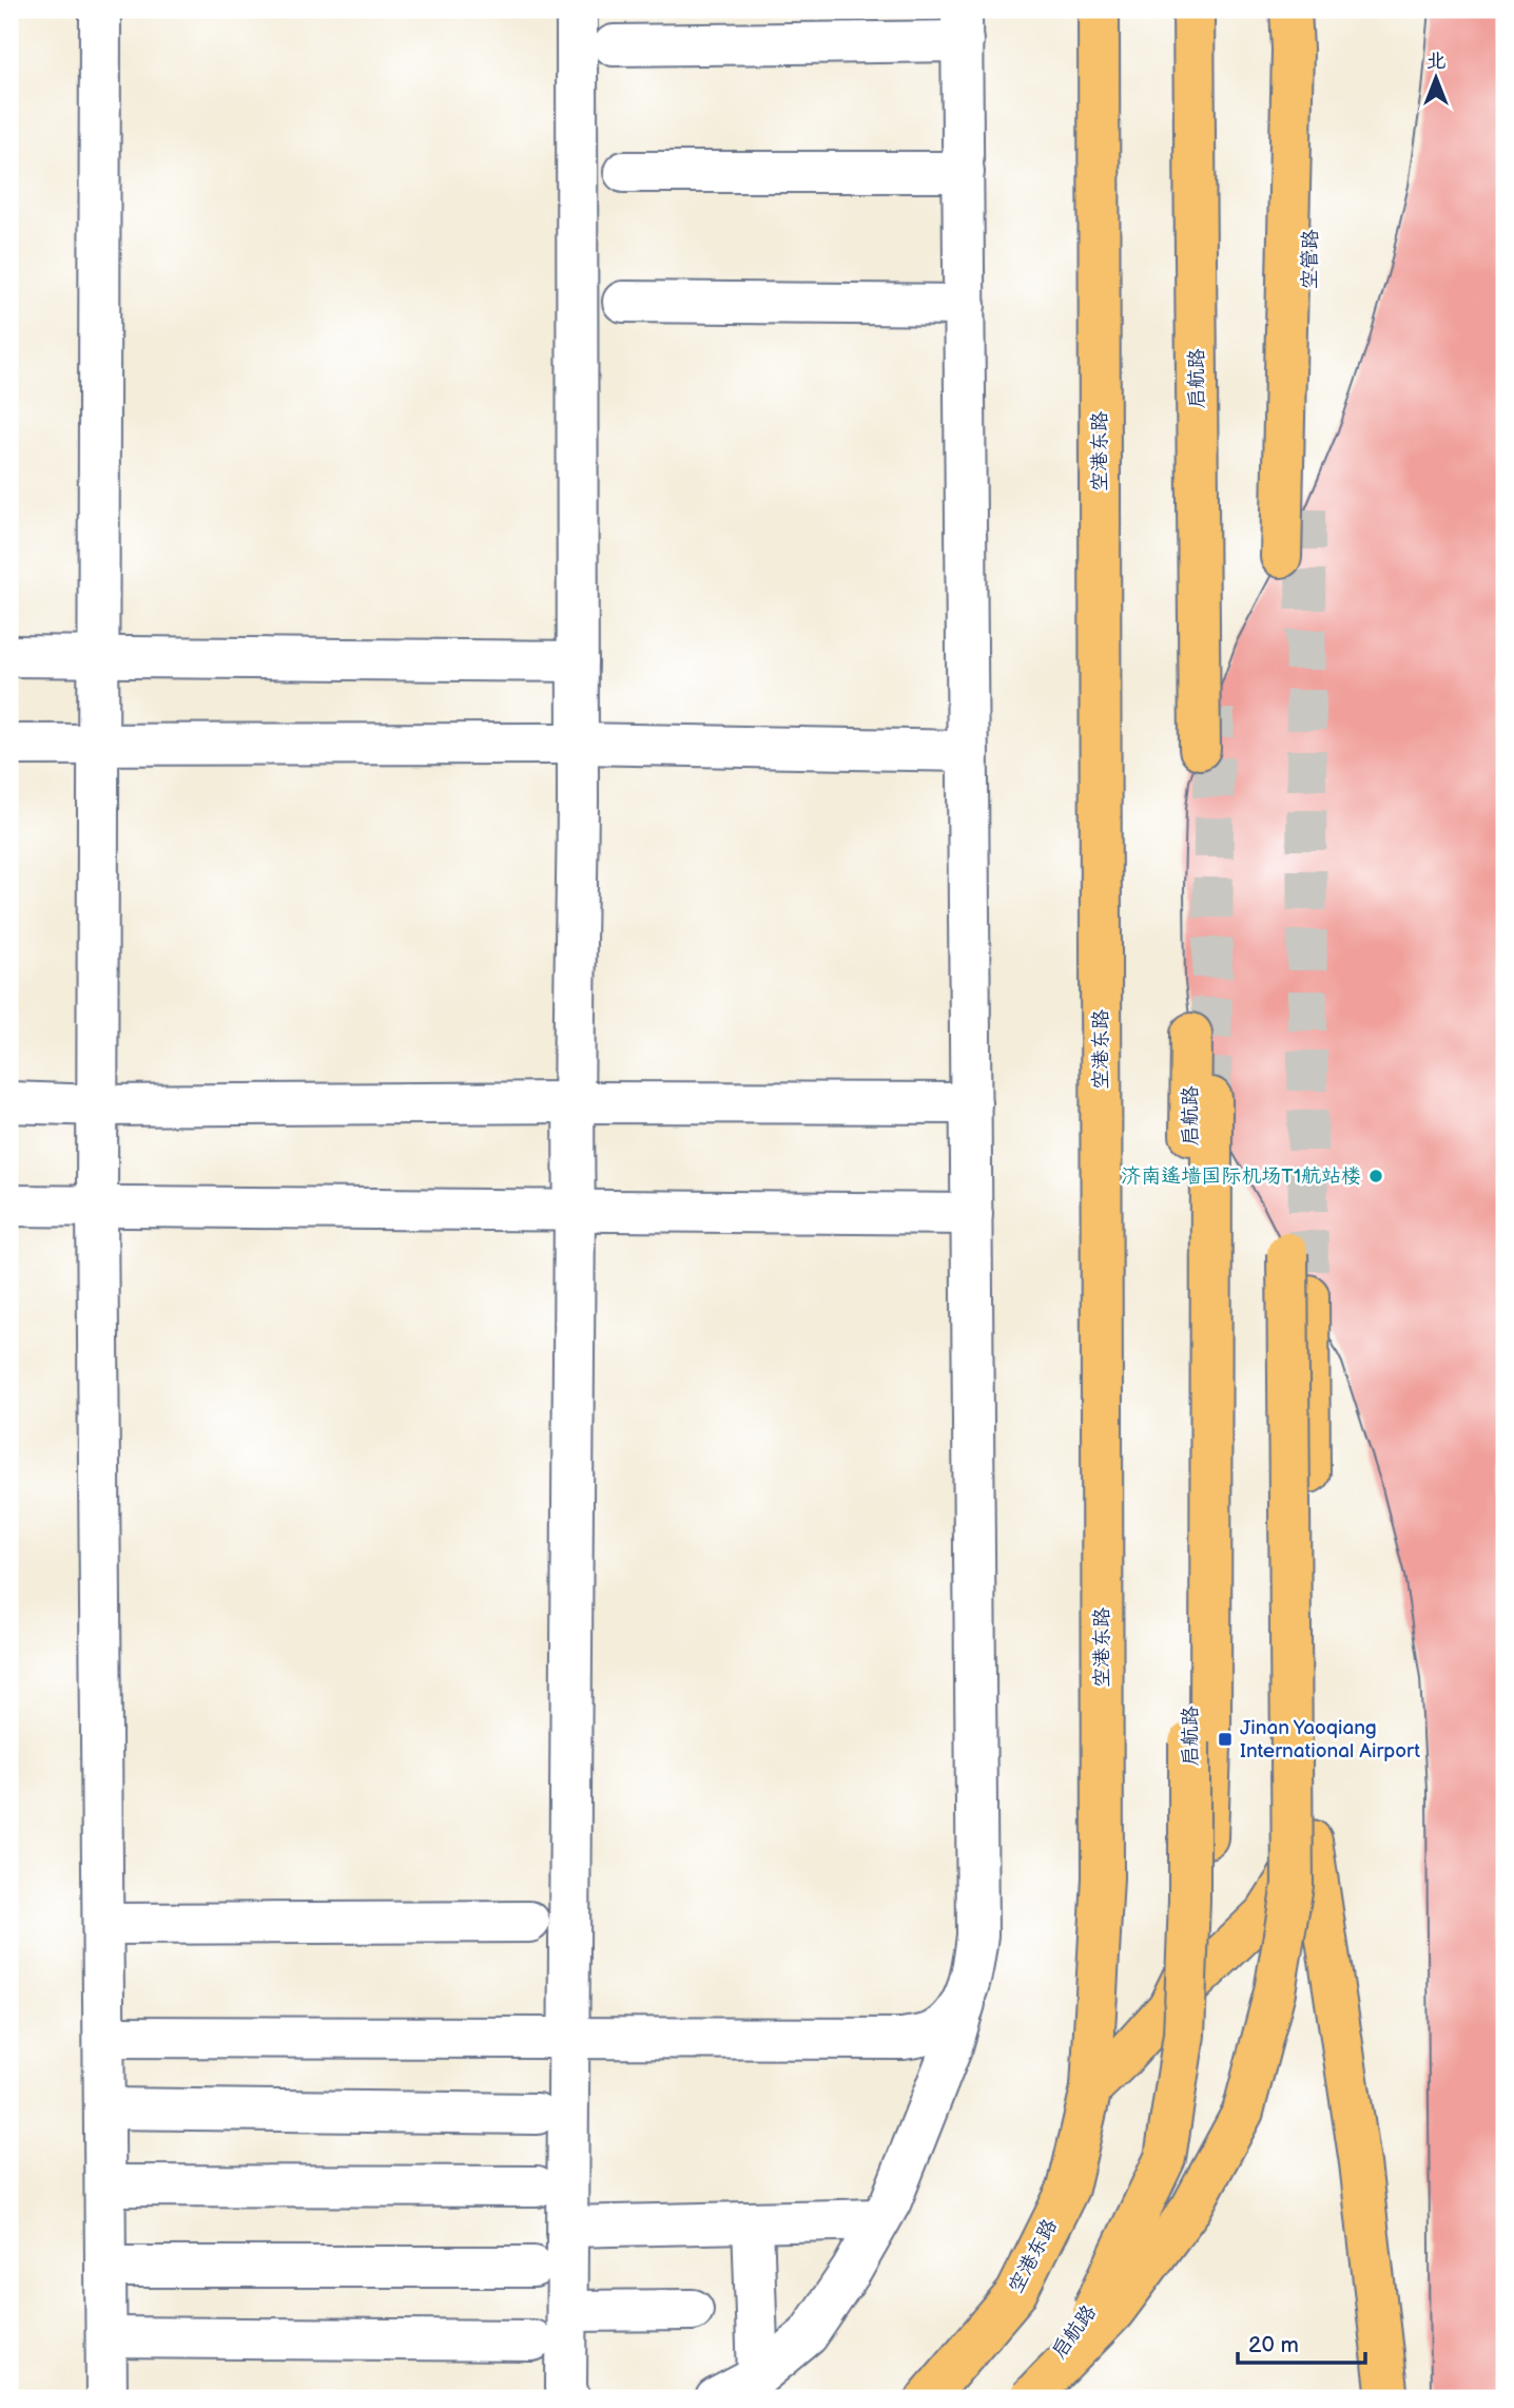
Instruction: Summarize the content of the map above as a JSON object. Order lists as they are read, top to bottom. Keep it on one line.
{"streets":{"main road":["空管路","启航路","空港东路"]},"places":{"other":["济南遥墙国际机场T1航站楼"],"transit":["Jinan Yaoqiang International Airport"]},"scale_bar":"20 m","north":"top"}
